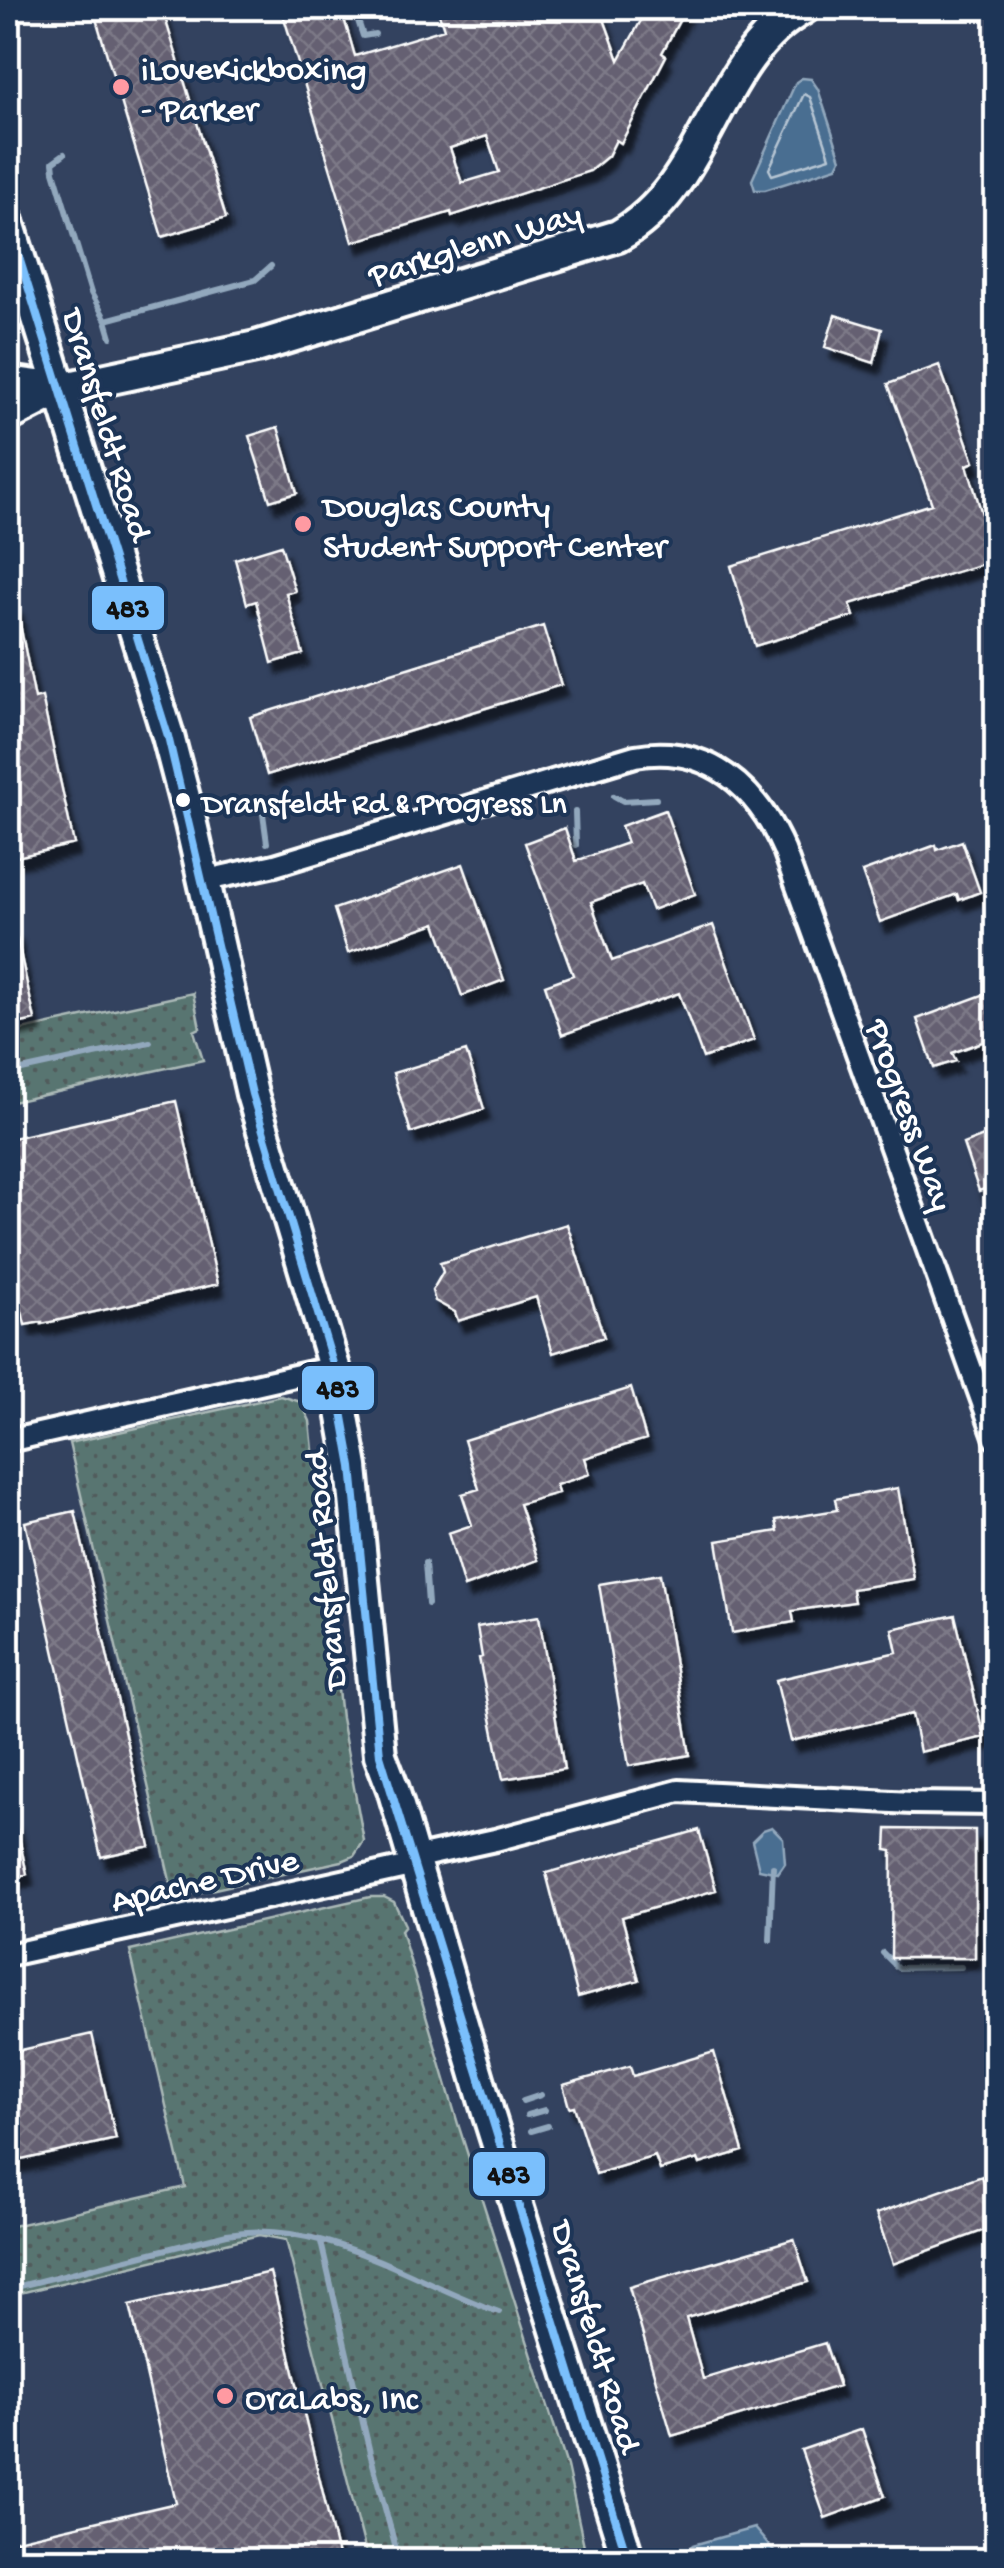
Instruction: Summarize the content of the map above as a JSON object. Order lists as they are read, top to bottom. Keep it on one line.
{"streets":{"street":["Parkglenn Way","Dransfeldt Road","Progress Way","Apache Drive"]},"crossings":[["Parkglenn Way","Dransfeldt Road"],["Dransfeldt Road","Progress Way"],["Dransfeldt Road","Apache Drive"]],"places":["iLoveKickboxing - Parker","Douglas County Student Support Center","Dransfeldt Rd & Progress Ln","OraLabs, Inc"],"lines":["transit line 483"]}
